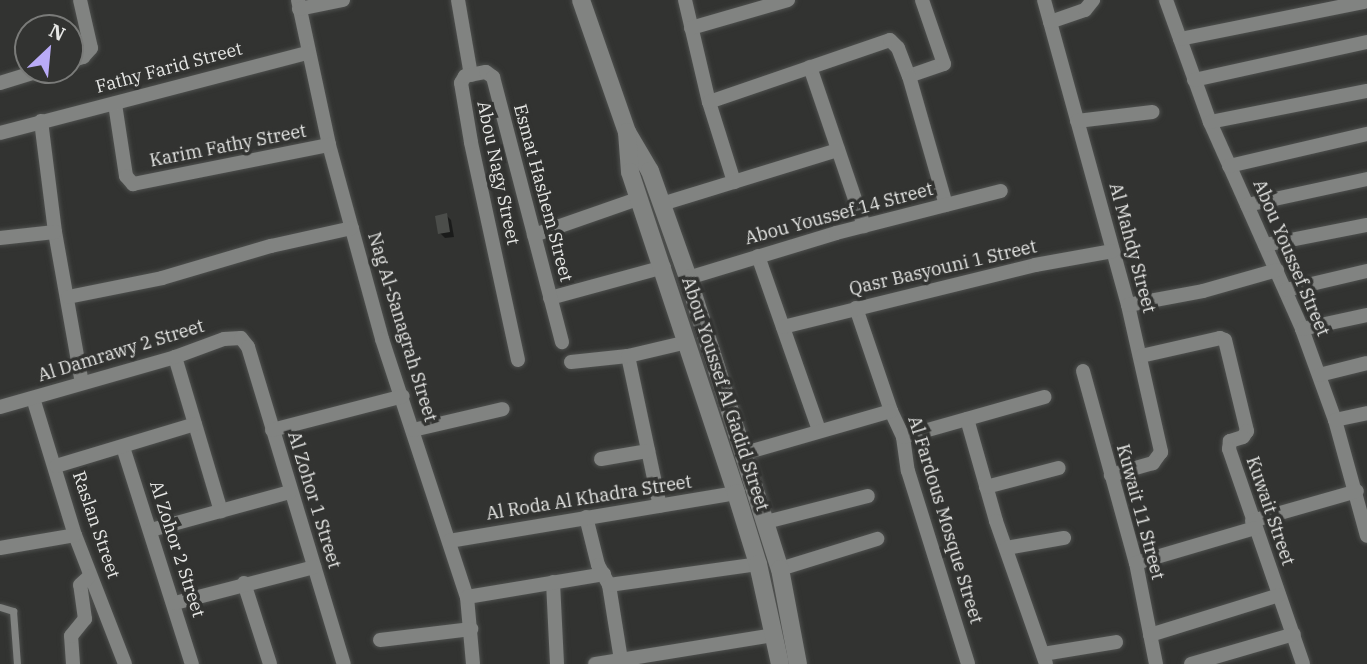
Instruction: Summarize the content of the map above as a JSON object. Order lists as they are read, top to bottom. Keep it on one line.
{"streets":{"street":["Fathy Farid Street","Karim Fathy Street","Abou Nagy Street","Esmat Hashem Street","Abou Youssef 14 Street","Al Mahdy Street","Abou Youssef Street","Qasr Basyouni 1 Street","Nag Al-Sanagrah Street","Al Damrawy 2 Street","Abou Youssef Al Gadid Street","Al Roda Al Khadra Street","Al Zohor 1 Street","Kuwait Street","Kuwait 11 Street","Al Fardous Mosque Street","Raslan Street","Al Zohor 2 Street"]},"crossings":[["Fathy Farid Street","Karim Fathy Street"],["Fathy Farid Street","Nag Al-Sanagrah Street"],["Karim Fathy Street","Nag Al-Sanagrah Street"],["Abou Nagy Street","Esmat Hashem Street"],["Abou Youssef 14 Street","Abou Youssef Al Gadid Street"],["Al Mahdy Street","Qasr Basyouni 1 Street"],["Al Mahdy Street","Kuwait Street"],["Al Mahdy Street","Kuwait 11 Street"],["Qasr Basyouni 1 Street","Al Fardous Mosque Street"],["Nag Al-Sanagrah Street","Al Roda Al Khadra Street"],["Al Damrawy 2 Street","Al Zohor 1 Street"],["Al Damrawy 2 Street","Raslan Street"],["Abou Youssef Al Gadid Street","Al Roda Al Khadra Street"]],"north":"top right"}
